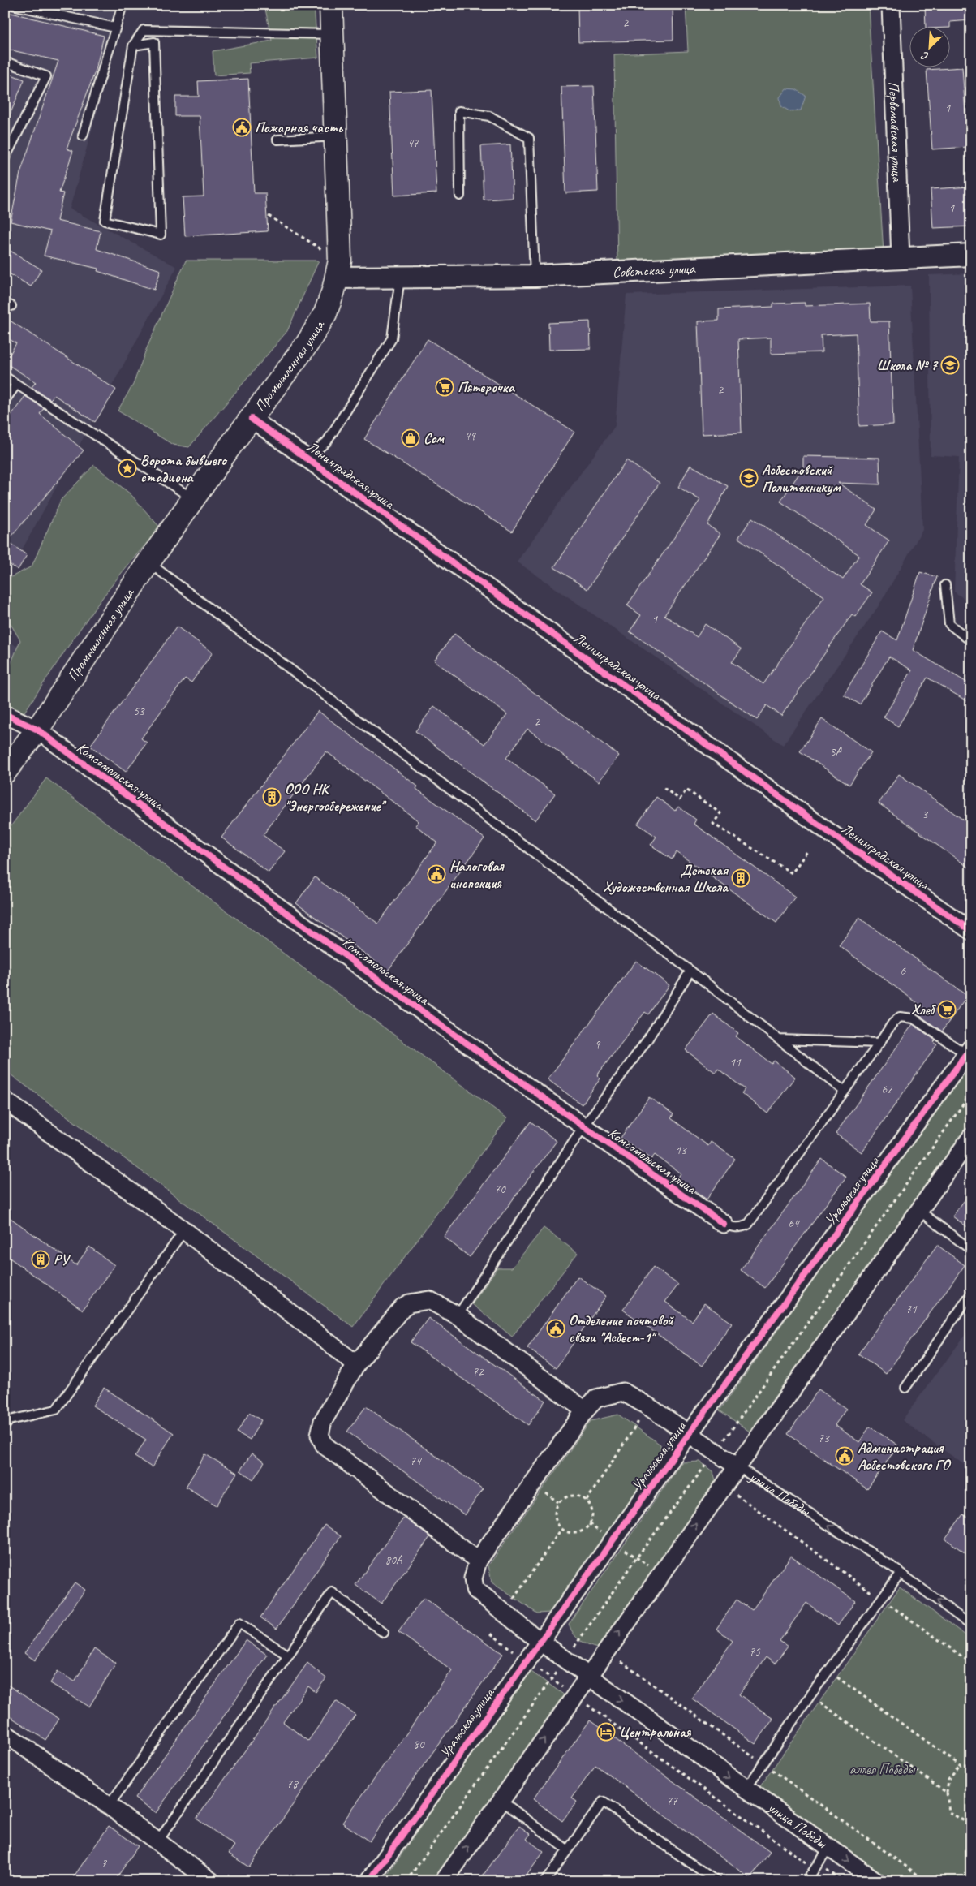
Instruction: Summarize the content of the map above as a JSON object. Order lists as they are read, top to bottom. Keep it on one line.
{"streets":{"main road":["Промышленная улица"],"street":["Первомайская улица","Советская улица","Ленинградская улица","Комсомольская улица","Уральская улица","улица Победы"]},"crossings":[["Первомайская улица","Советская улица"],["Советская улица","Промышленная улица"],["Промышленная улица","Ленинградская улица"],["Промышленная улица","Комсомольская улица"],["Уральская улица","улица Победы"]],"parks":["аллея Победы"],"places":{"public building":["Пожарная часть","Налоговая инспекция","Отделение почтовой связи \"Асбест-1\"","Администрация Асбестовского ГО"],"school or university":["Школа № 7","Асбестовский Политехникум"],"supermarket":["Пятерочка","Хлеб"],"shop":["Сом"],"place":["Ворота бывшего стадиона"],"building":["ООО НК \"Энергосбережение\"","Детская Художественная Школа","РУ"],"hotel":["Центральная"]},"house_numbers":["2","1","47","1","2","49","1","53","2","3А","3","6","9","11","62","13","70","64","71","72","73","74","80А","75","80","78","77","7"],"north":"bottom left"}
